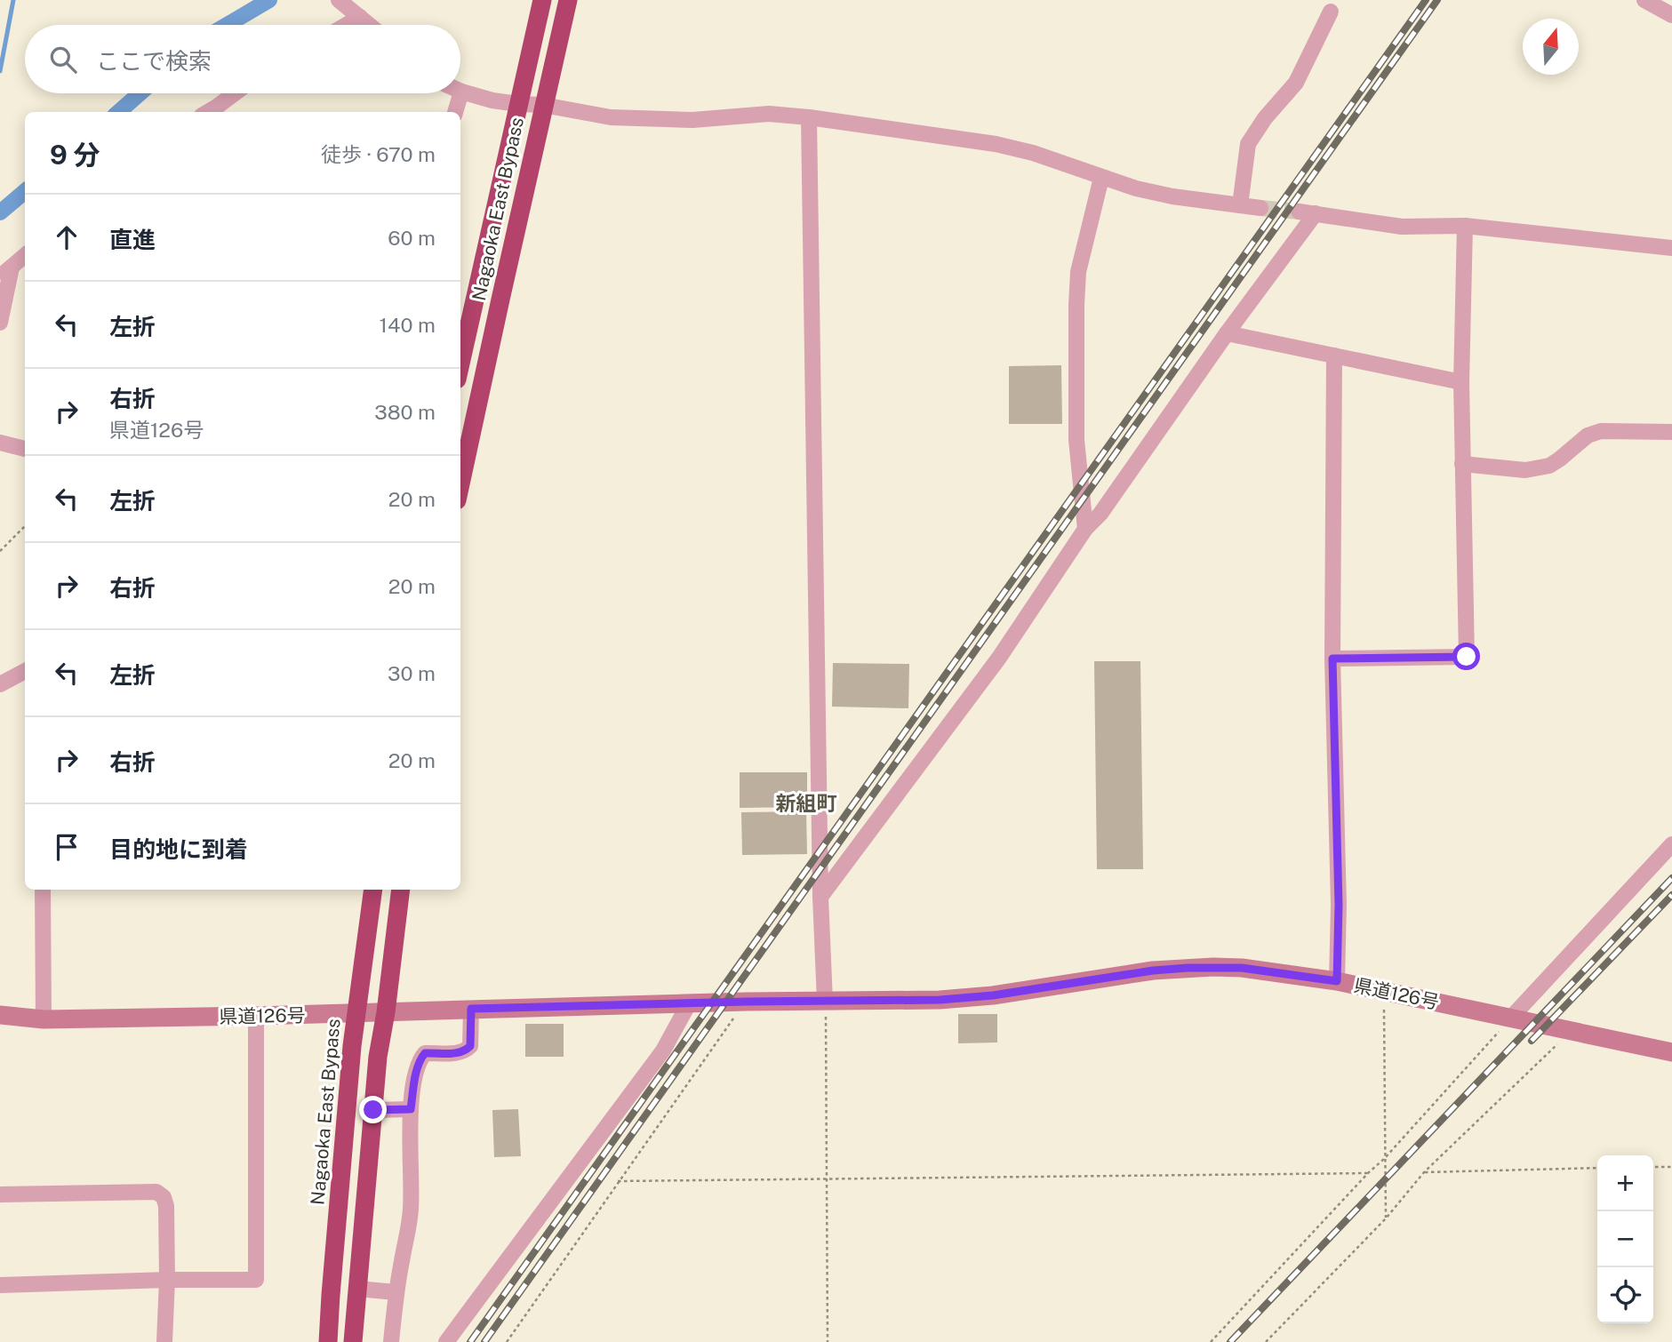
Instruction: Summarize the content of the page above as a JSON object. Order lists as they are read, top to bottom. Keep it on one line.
{"streets":{"highway":["Nagaoka East Bypass"],"main road":["県道126号"]},"crossings":[["Nagaoka East Bypass","県道126号"]],"districts":["新組町"],"north":"top","page":{"search":"ここで検索","heading":["9 分","徒歩 · 670 m"],"list":[["直進","60 m"],["左折","140 m"],["右折","県道126号","380 m"],["左折","20 m"],["右折","20 m"],["左折","30 m"],["右折","20 m"],"目的地に到着"],"map_buttons":["+","−"]}}
